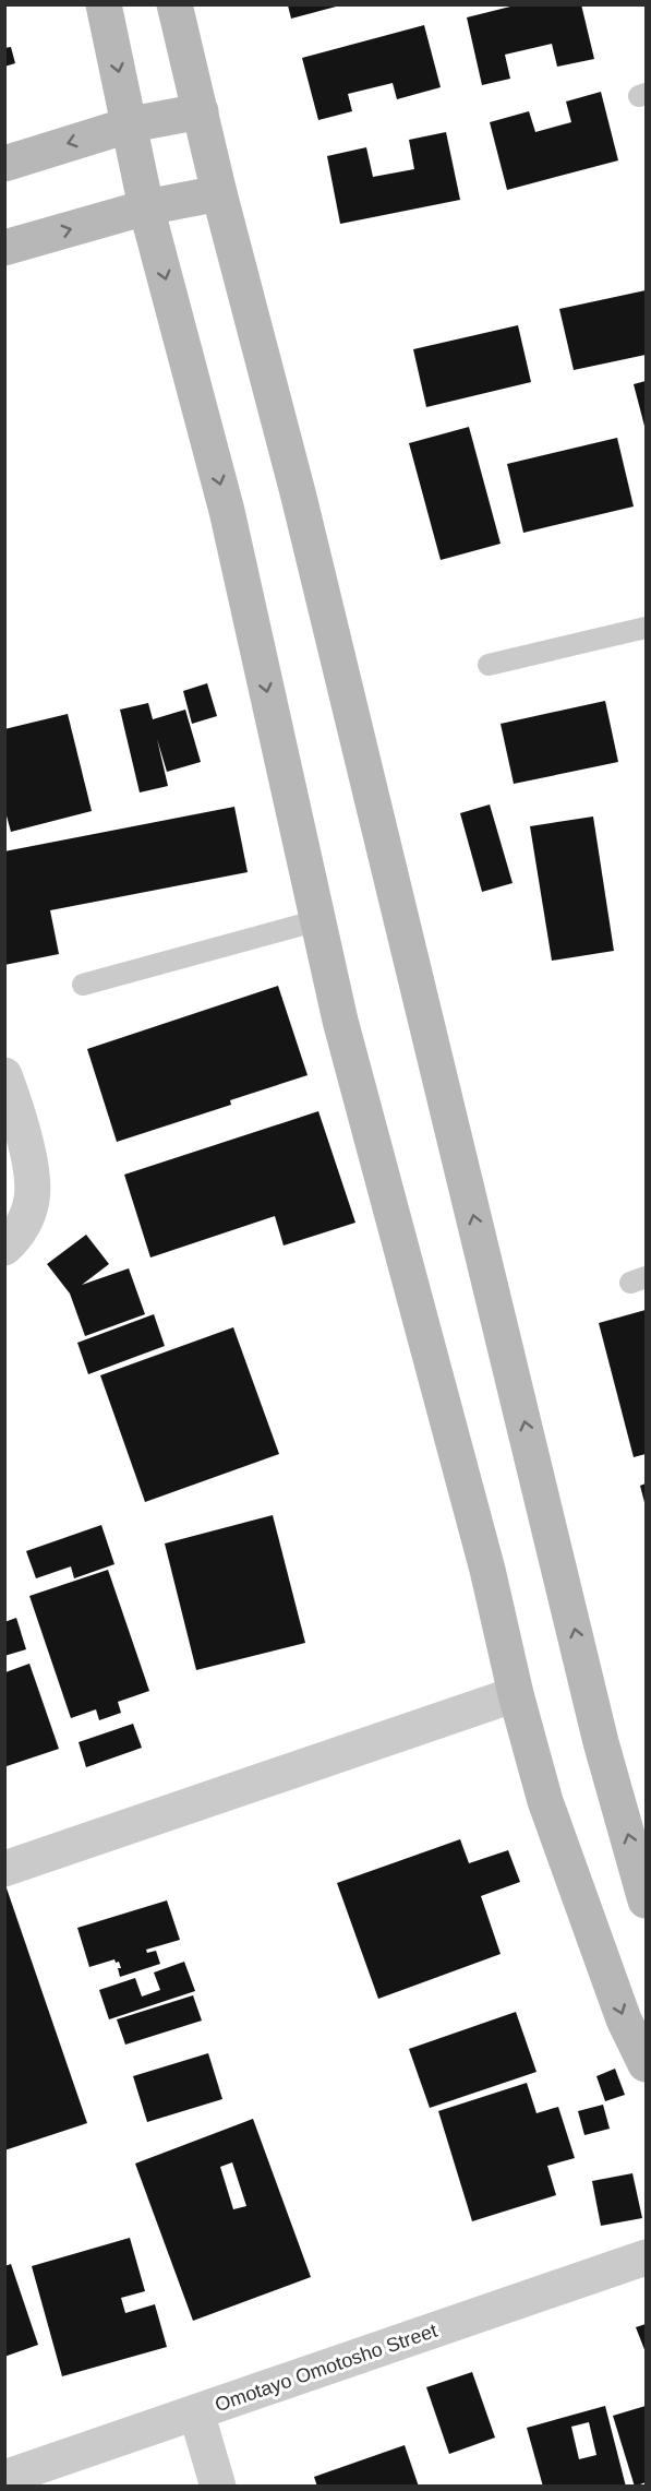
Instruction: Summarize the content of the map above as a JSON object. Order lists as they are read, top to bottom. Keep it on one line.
{"streets":{"street":["Omotayo Omotosho Street"]}}
